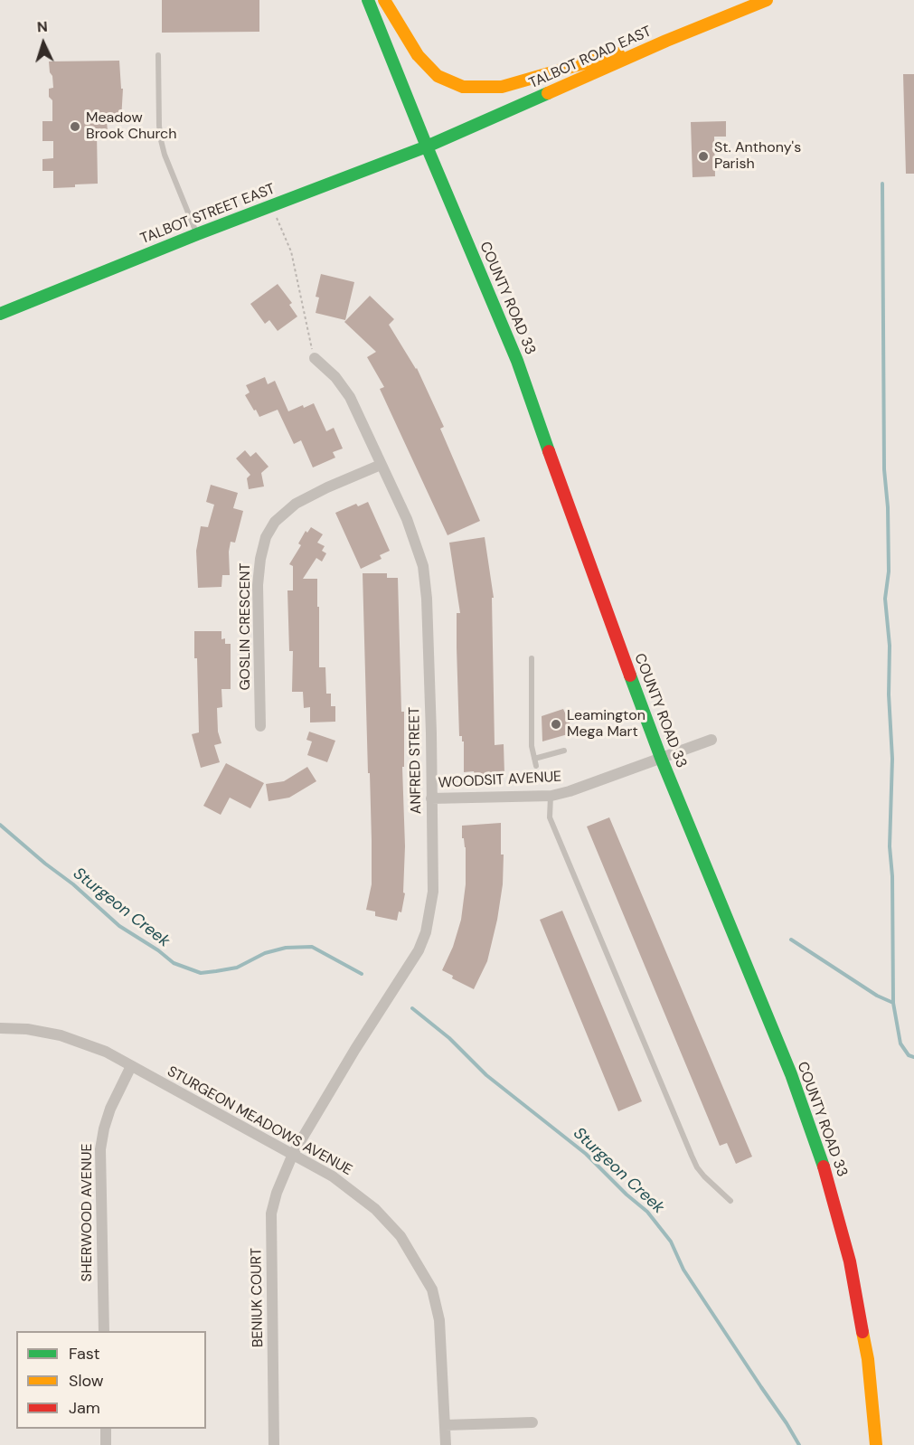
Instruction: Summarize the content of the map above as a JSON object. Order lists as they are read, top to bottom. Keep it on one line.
{"streets":{"main road":["TALBOT ROAD EAST","TALBOT STREET EAST","COUNTY ROAD 33"],"street":["GOSLIN CRESCENT","ANFRED STREET","WOODSIT AVENUE","STURGEON MEADOWS AVENUE","SHERWOOD AVENUE","BENIUK COURT"]},"crossings":[["TALBOT ROAD EAST","TALBOT STREET EAST"],["TALBOT ROAD EAST","COUNTY ROAD 33"],["TALBOT STREET EAST","COUNTY ROAD 33"],["COUNTY ROAD 33","WOODSIT AVENUE"],["GOSLIN CRESCENT","ANFRED STREET"],["ANFRED STREET","WOODSIT AVENUE"],["ANFRED STREET","STURGEON MEADOWS AVENUE"],["ANFRED STREET","BENIUK COURT"],["STURGEON MEADOWS AVENUE","SHERWOOD AVENUE"],["STURGEON MEADOWS AVENUE","BENIUK COURT"]],"water":["Sturgeon Creek"],"places":["Meadow Brook Church","St. Anthony's Parish","Leamington Mega Mart"],"legend":["Fast","Slow","Jam"],"north":"top"}
